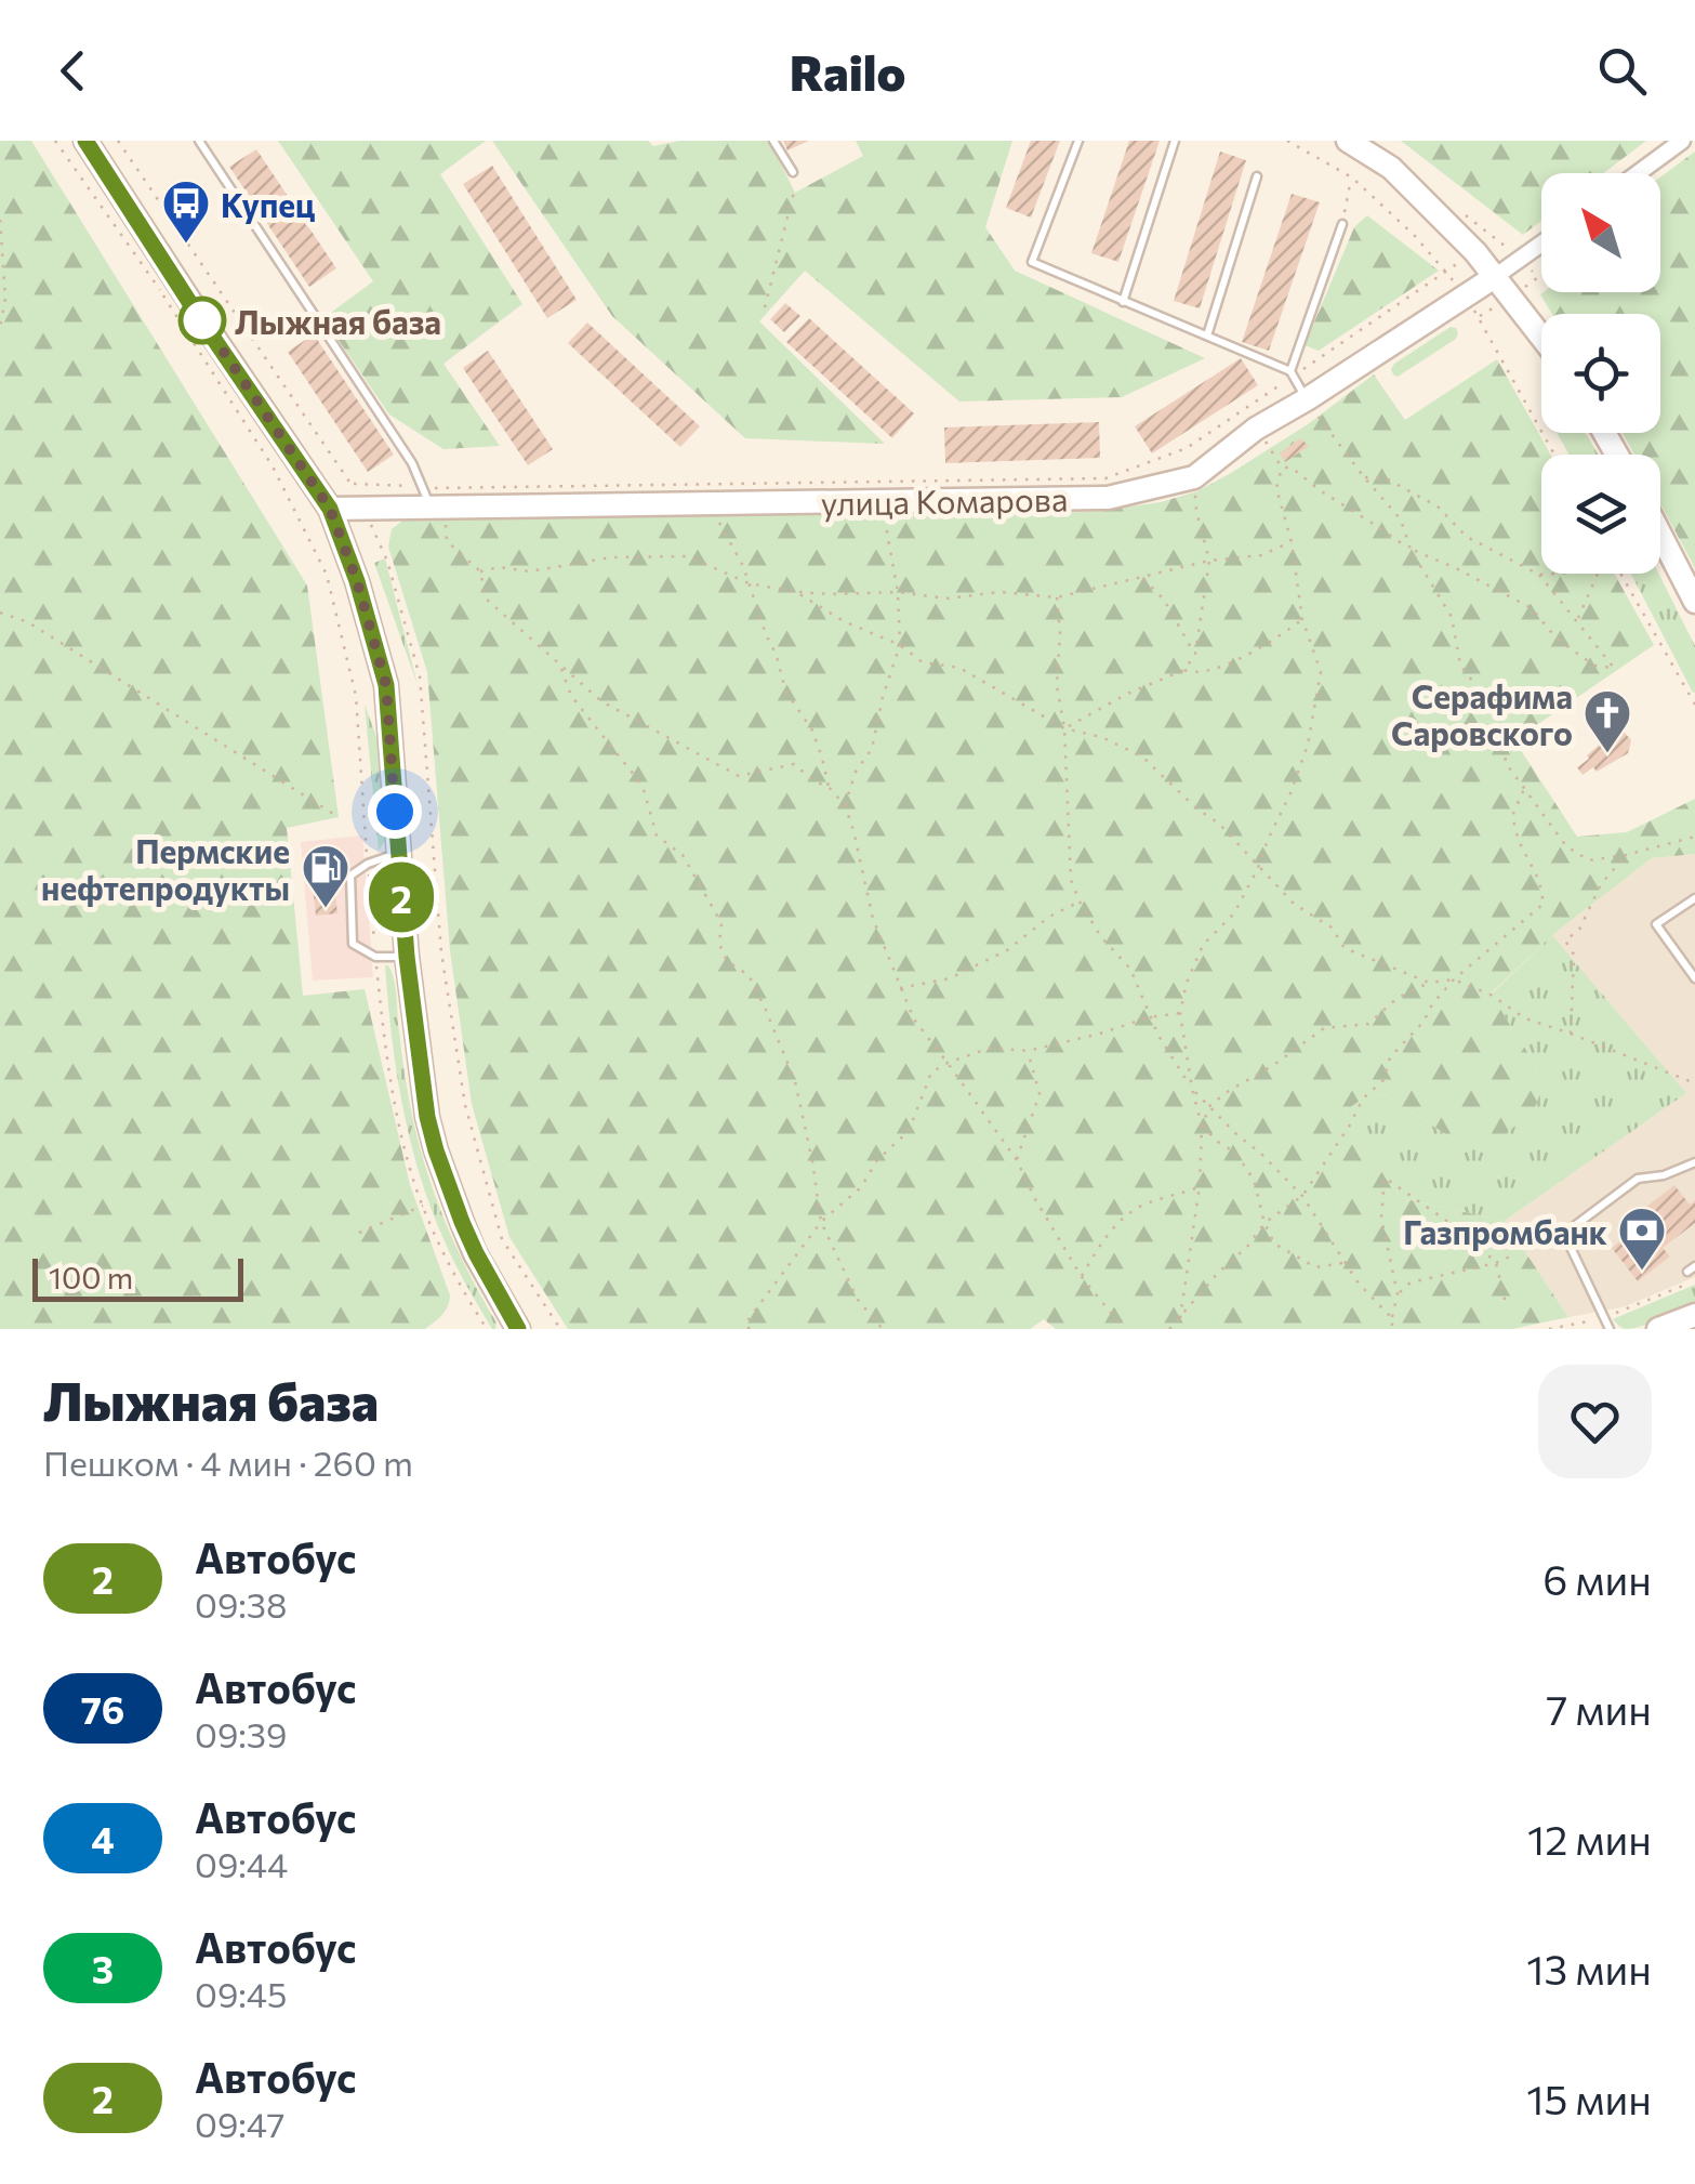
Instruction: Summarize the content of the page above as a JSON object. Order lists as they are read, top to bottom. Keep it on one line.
{"streets":{"main road":["улица Комарова"]},"places":{"bus stop":["Купец"],"other":["Лыжная база"],"church":["Серафима Саровского"],"fuel station":["Пермские нефтепродукты"],"bank":["Газпромбанк"]},"lines":["bus line 2"],"scale_bar":"100 m","north":"top left","page":{"header":"Railo","on_map":"2","scale":"100 m","heading":["Лыжная база","Пешком · 4 мин · 260 m"],"list":[{"mark":"2","name":"Автобус","note":"09:38","value":"6 мин"},{"mark":"76","name":"Автобус","note":"09:39","value":"7 мин"},{"mark":"4","name":"Автобус","note":"09:44","value":"12 мин"},{"mark":"3","name":"Автобус","note":"09:45","value":"13 мин"},{"mark":"2","name":"Автобус","note":"09:47","value":"15 мин"}]}}
